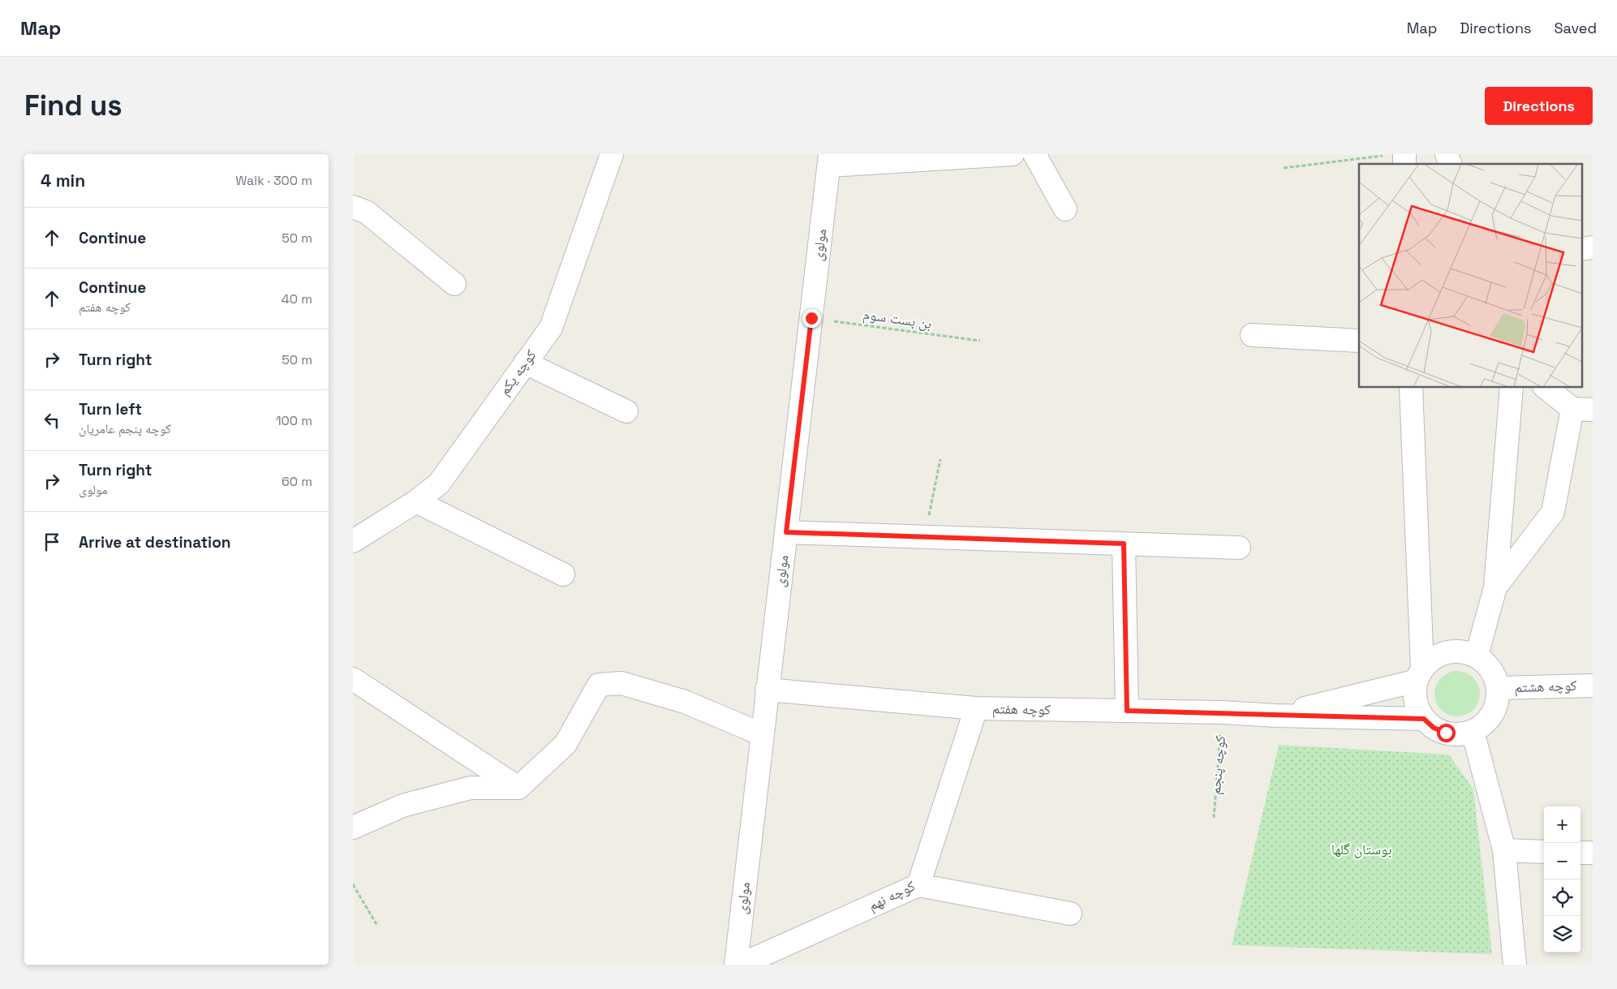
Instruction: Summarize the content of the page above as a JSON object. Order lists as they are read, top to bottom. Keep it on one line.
{"streets":{"street":["مولوی","کوچه یکم","کوچه هشتم","کوچه هفتم","کوچه نهم"],"path":["بن بست سوم","کوچه پنجم"]},"crossings":[["مولوی","بن بست سوم"],["مولوی","کوچه هفتم"],["کوچه هشتم","کوچه هفتم"],["کوچه هفتم","کوچه پنجم"],["کوچه هفتم","کوچه نهم"]],"parks":["بوستان گلها"],"page":{"header":"Map","nav":["Map","Directions","Saved"],"buttons":"Directions","title":"Find us","heading":["4 min","Walk · 300 m"],"list":[["Continue","50 m"],["Continue","کوچه هفتم","40 m"],["Turn right","50 m"],["Turn left","کوچه پنجم عامریان","100 m"],["Turn right","مولوی","60 m"],"Arrive at destination"],"map_buttons":["+","−"]}}
